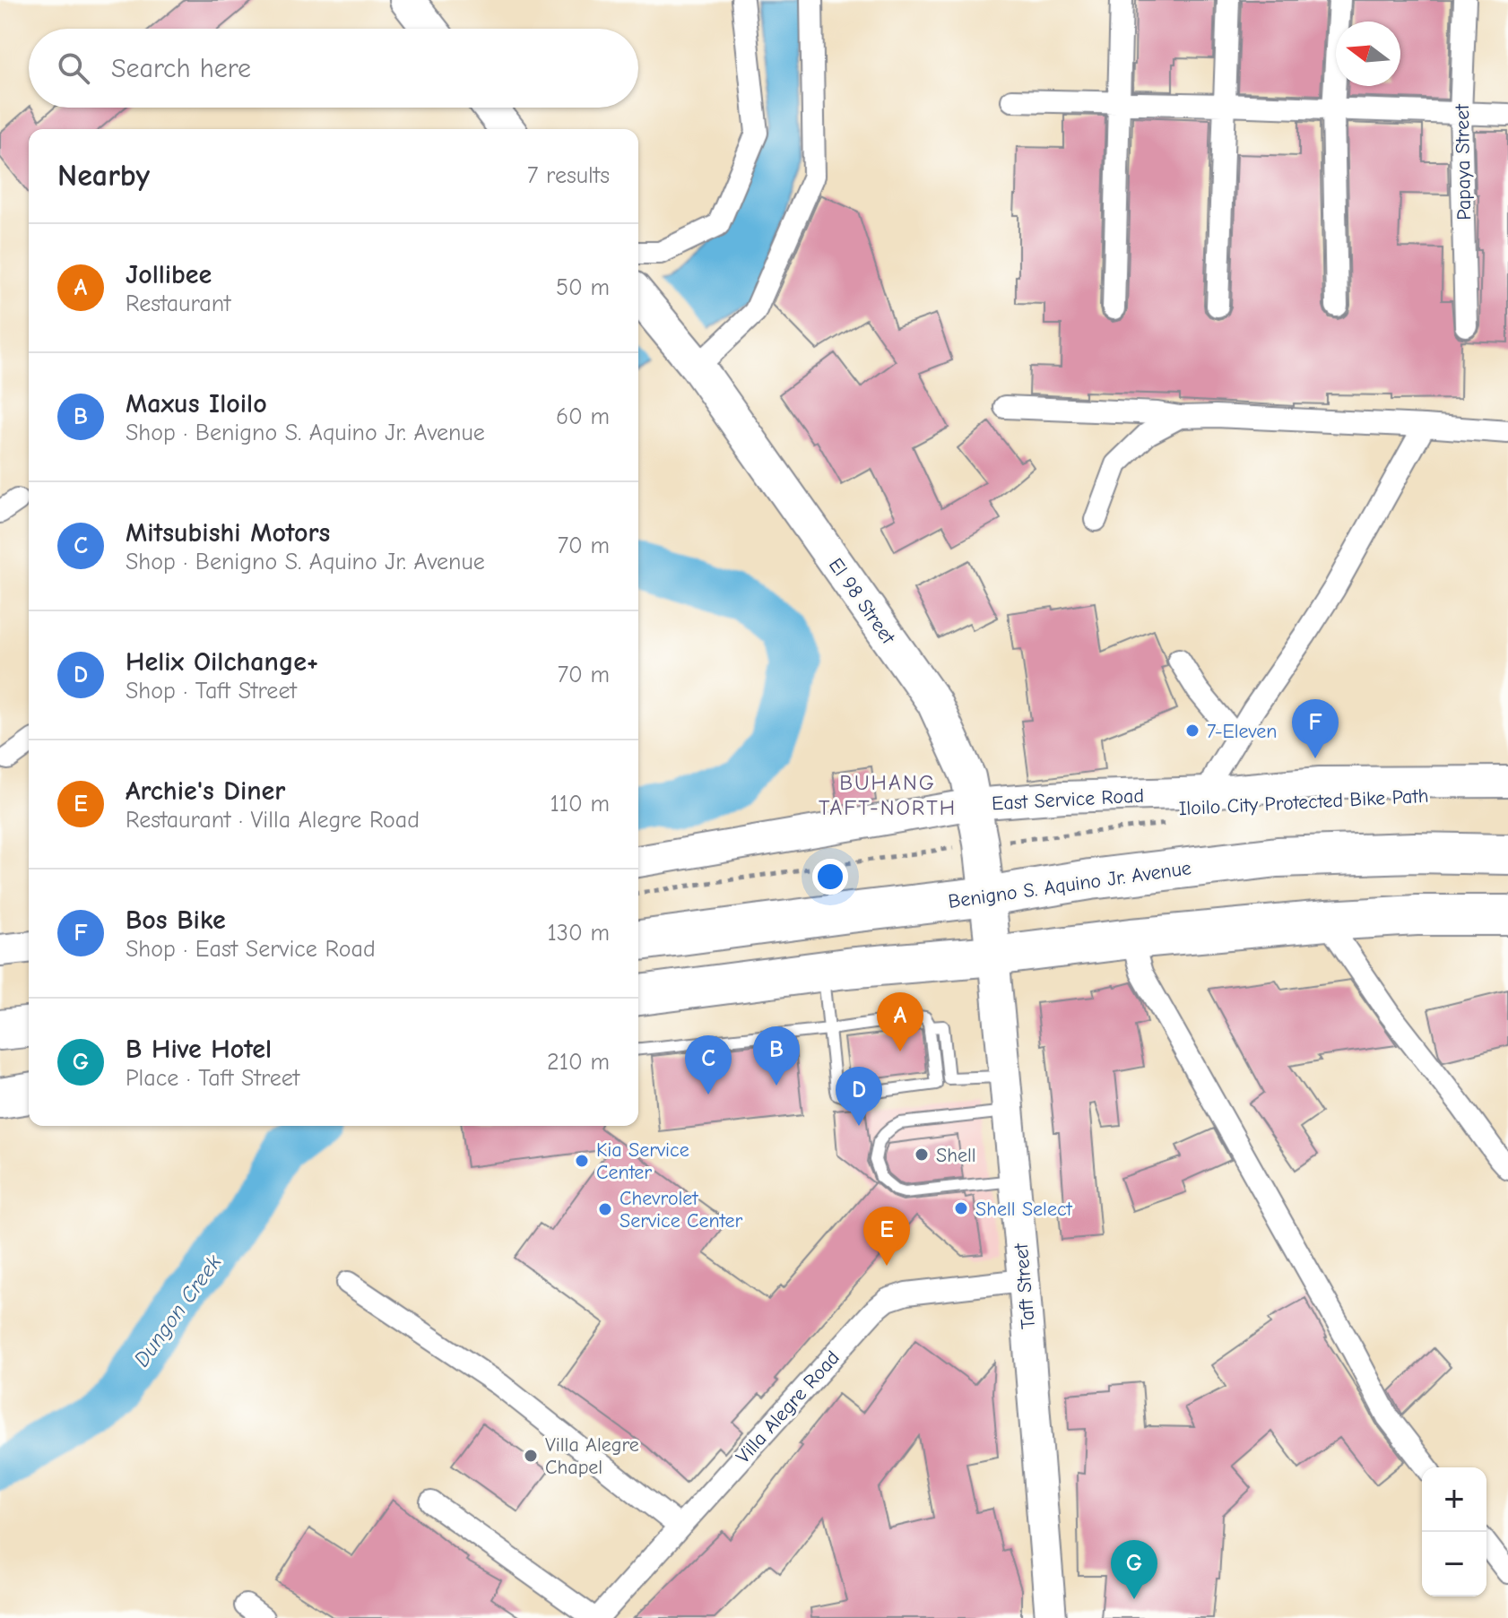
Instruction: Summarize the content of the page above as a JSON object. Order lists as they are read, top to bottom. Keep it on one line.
{"streets":{"highway":["Benigno S. Aquino Jr. Avenue"],"main road":["El 98 Street"],"street":["Papaya Street","East Service Road","Taft Street","Villa Alegre Road"],"path":["Iloilo City Protected Bike Path"]},"crossings":[["El 98 Street","East Service Road"],["El 98 Street","Iloilo City Protected Bike Path"],["El 98 Street","Benigno S. Aquino Jr. Avenue"],["El 98 Street","Taft Street"],["Taft Street","Villa Alegre Road"]],"districts":["BUHANG TAFT-NORTH"],"water":["Dungon Creek"],"places":["7-Eleven","Shell","Kia Service Center","Shell Select","Chevrolet Service Center","Villa Alegre Chapel"],"north":"left","page":{"search":"Search here","heading":["Nearby","7 results"],"list":[{"mark":"A","name":"Jollibee","note":"Restaurant","value":"50 m"},{"mark":"B","name":"Maxus Iloilo","note":"Shop · Benigno S. Aquino Jr. Avenue","value":"60 m"},{"mark":"C","name":"Mitsubishi Motors","note":"Shop · Benigno S. Aquino Jr. Avenue","value":"70 m"},{"mark":"D","name":"Helix Oilchange+","note":"Shop · Taft Street","value":"70 m"},{"mark":"E","name":"Archie's Diner","note":"Restaurant · Villa Alegre Road","value":"110 m"},{"mark":"F","name":"Bos Bike","note":"Shop · East Service Road","value":"130 m"},{"mark":"G","name":"B Hive Hotel","note":"Place · Taft Street","value":"210 m"}],"pins":["F","A","B","C","D","E","G"],"map_buttons":["+","−"]}}
